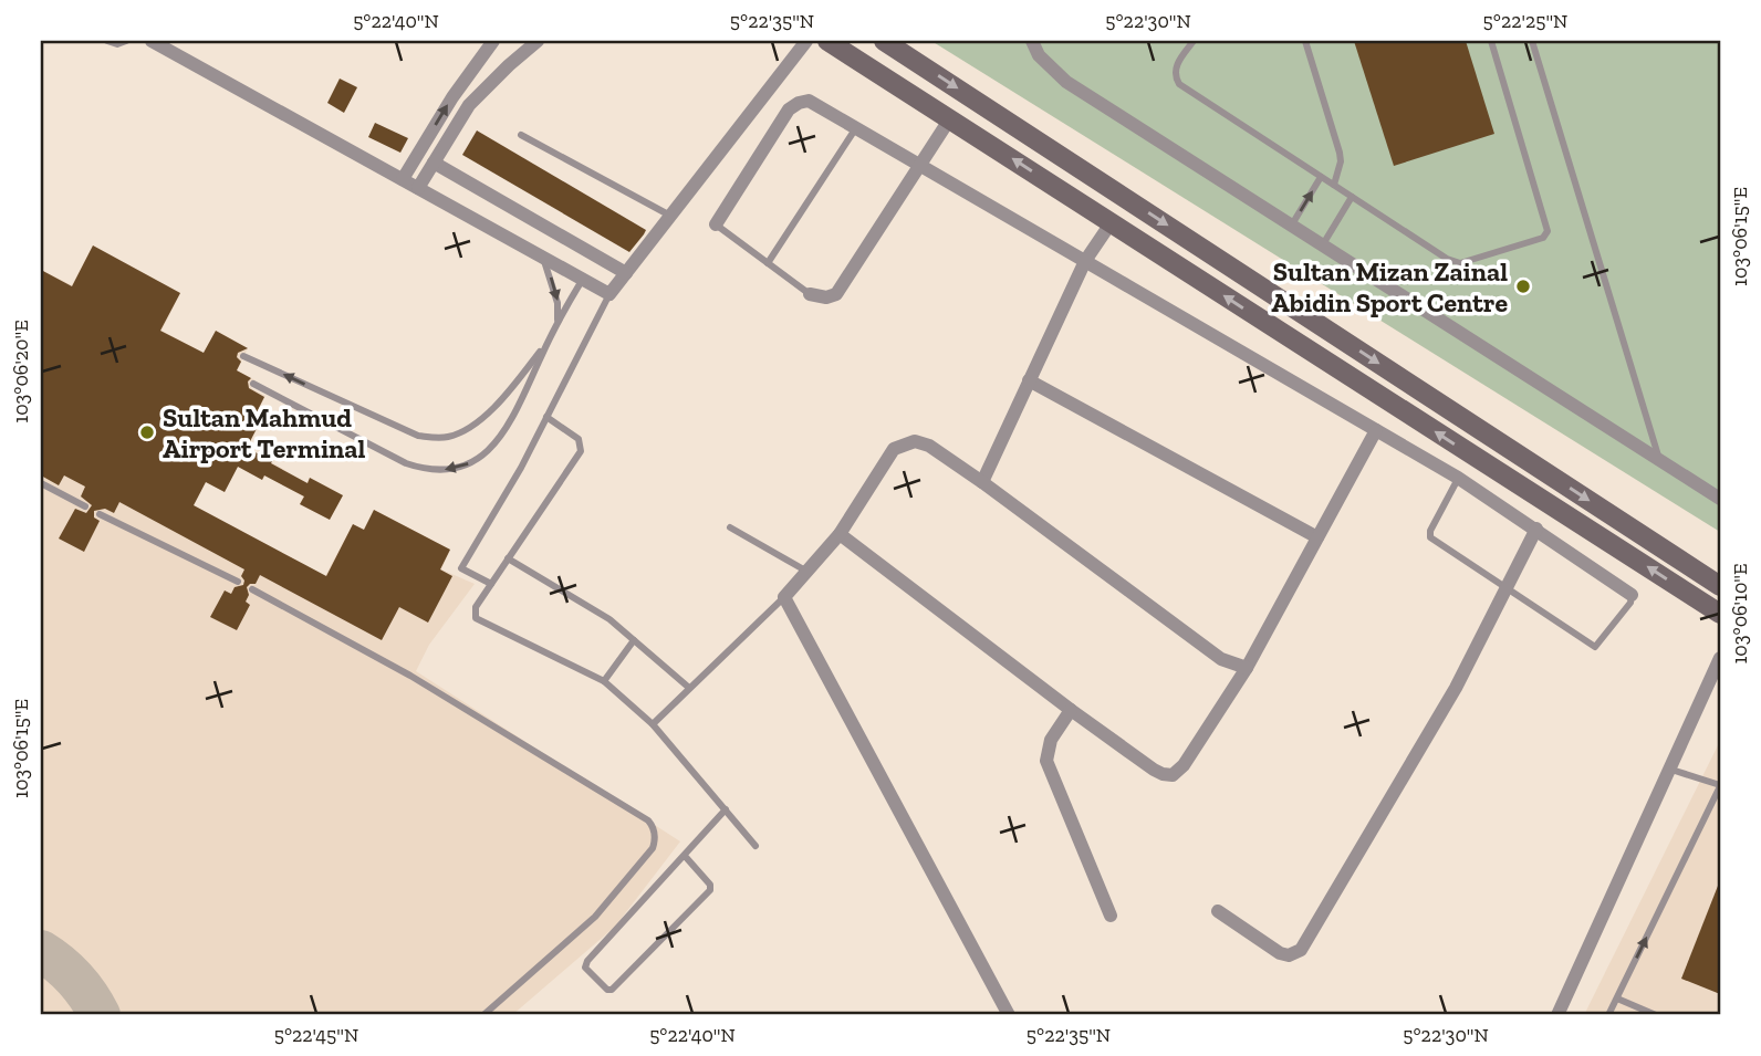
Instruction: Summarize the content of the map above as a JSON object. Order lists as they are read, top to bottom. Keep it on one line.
{"places":["Sultan Mizan Zainal Abidin Sport Centre","Sultan Mahmud Airport Terminal"],"coordinates":["5°22'40\"N","5°22'35\"N","5°22'30\"N","5°22'25\"N","103°06'15\"E","103°06'20\"E","103°06'10\"E","5°22'45\"N"]}
